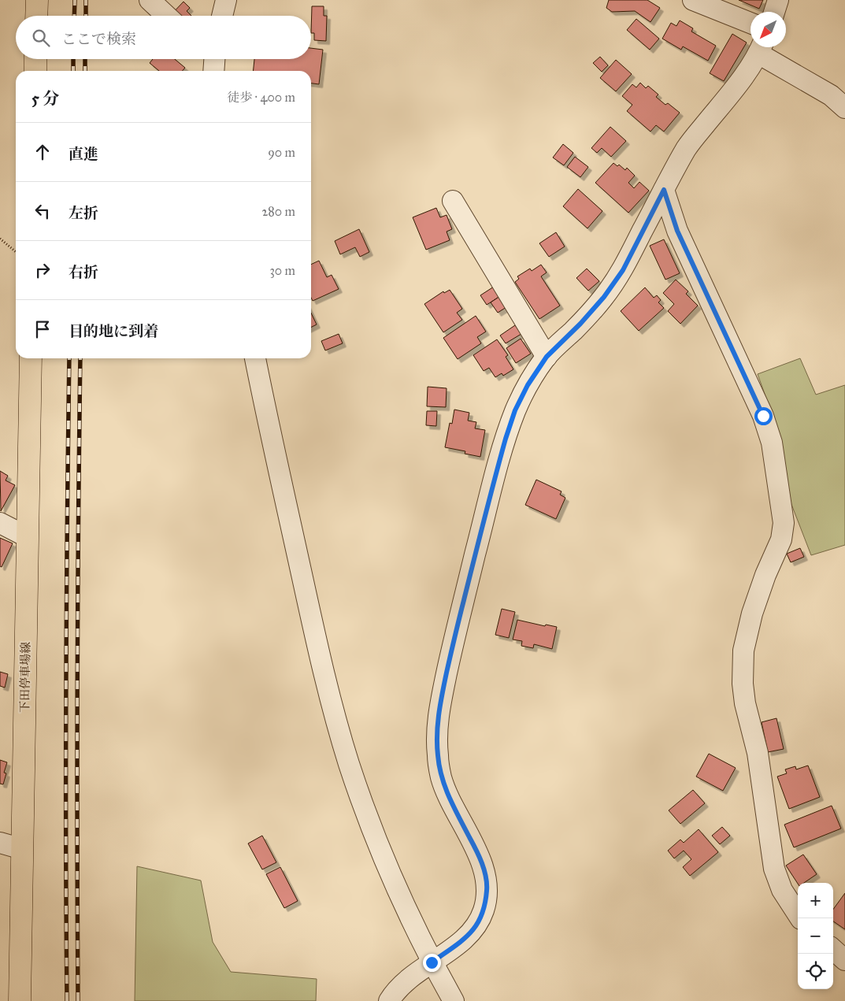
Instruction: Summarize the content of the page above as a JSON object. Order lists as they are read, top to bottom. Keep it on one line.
{"streets":{"main road":["下田停車場線"]},"north":"bottom left","page":{"search":"ここで検索","heading":["5 分","徒歩 · 400 m"],"list":[["直進","90 m"],["左折","280 m"],["右折","30 m"],"目的地に到着"],"map_buttons":["+","−"]}}
